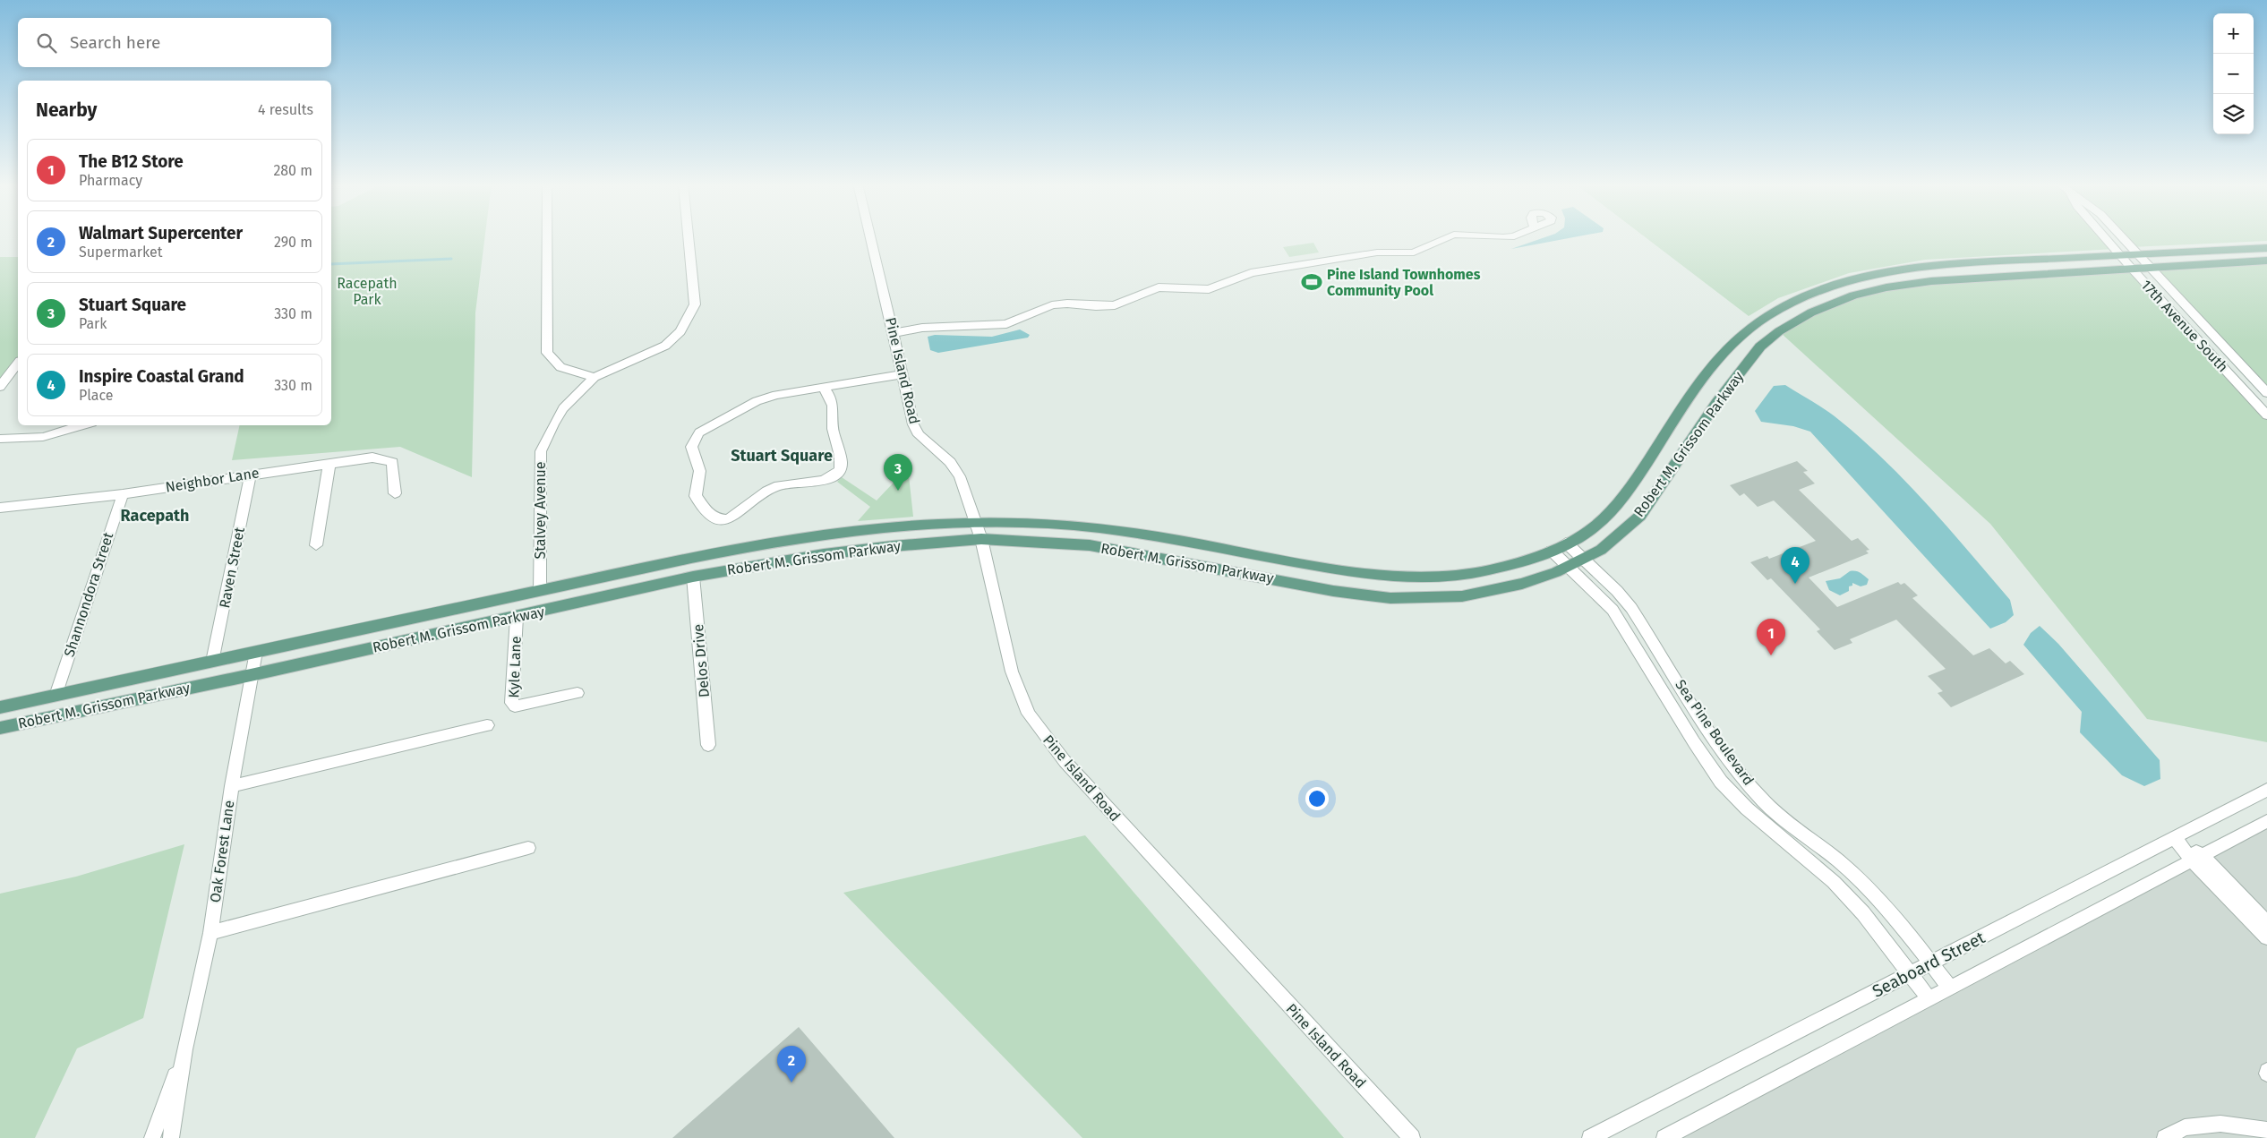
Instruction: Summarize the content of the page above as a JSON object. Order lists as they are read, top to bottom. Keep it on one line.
{"streets":{"main road":["Robert M. Grissom Parkway"],"street":["17th Avenue South","Pine Island Road","Neighbor Lane","Stalvey Avenue","Raven Street","Shannondora Street","Delos Drive","Kyle Lane","Sea Pine Boulevard","Oak Forest Lane","Seaboard Street"]},"crossings":[["17th Avenue South","Robert M. Grissom Parkway"],["Pine Island Road","Robert M. Grissom Parkway"],["Robert M. Grissom Parkway","Stalvey Avenue"],["Robert M. Grissom Parkway","Raven Street"],["Robert M. Grissom Parkway","Shannondora Street"],["Robert M. Grissom Parkway","Delos Drive"],["Robert M. Grissom Parkway","Kyle Lane"],["Robert M. Grissom Parkway","Sea Pine Boulevard"],["Robert M. Grissom Parkway","Oak Forest Lane"],["Neighbor Lane","Raven Street"],["Neighbor Lane","Shannondora Street"],["Sea Pine Boulevard","Seaboard Street"]],"districts":["Stuart Square","Racepath"],"parks":["Racepath Park"],"places":{"sports":["Pine Island Townhomes Community Pool"]},"page":{"map_buttons":["+","−"],"search":"Search here","heading":["Nearby","4 results"],"list":[{"mark":"1","name":"The B12 Store","note":"Pharmacy","value":"280 m"},{"mark":"2","name":"Walmart Supercenter","note":"Supermarket","value":"290 m"},{"mark":"3","name":"Stuart Square","note":"Park","value":"330 m"},{"mark":"4","name":"Inspire Coastal Grand","note":"Place","value":"330 m"}],"pins":["3","4","1","2"]}}
